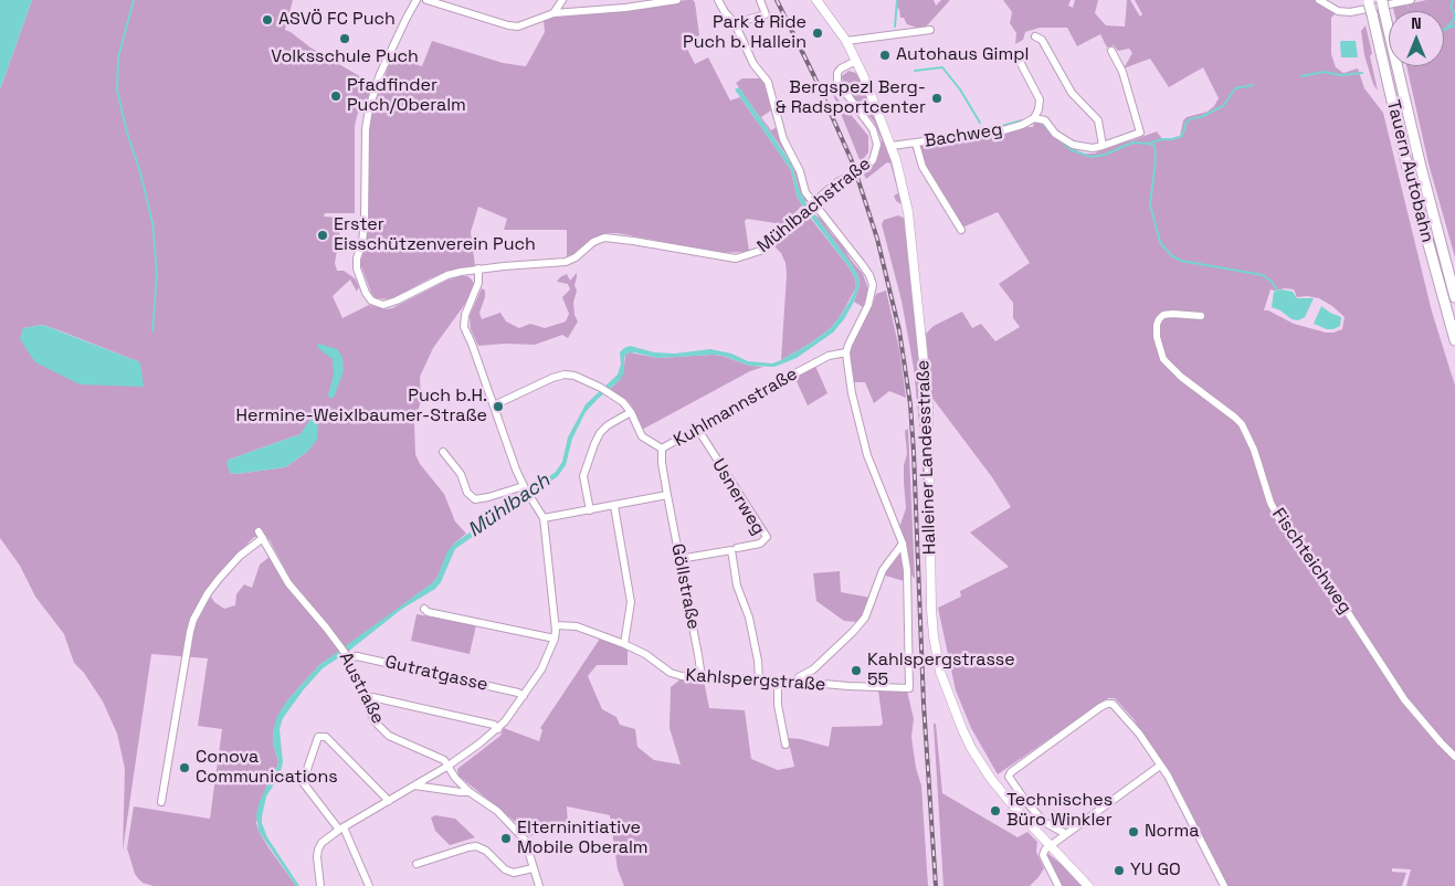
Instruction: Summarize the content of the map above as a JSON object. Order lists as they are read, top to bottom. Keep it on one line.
{"streets":{"highway":["Tauern Autobahn"],"main road":["Halleiner Landesstraße"],"street":["Bachweg","Mühlbachstraße","Kuhlmannstraße","Usnerweg","Fischteichweg","Göllstraße","Gutratgasse","Kahlspergstraße","Austraße"]},"crossings":[["Bachweg","Halleiner Landesstraße"],["Mühlbachstraße","Halleiner Landesstraße"],["Kuhlmannstraße","Usnerweg"],["Kuhlmannstraße","Göllstraße"],["Göllstraße","Kahlspergstraße"],["Gutratgasse","Austraße"]],"water":["Mühlbach"],"places":["ASVÖ FC Puch","Park & Ride Puch b. Hallein","Volksschule Puch","Autohaus Gimpl","Pfadfinder Puch/Oberalm","Bergspezl Berg- & Radsportcenter","Erster Eisschützenverein Puch","Puch b.H. Hermine-Weixlbaumer-Straße","Kahlspergstrasse 55","Conova Communications","Technisches Büro Winkler","Norma","Elterninitiative Mobile Oberalm","YU GO"],"north":"top"}
